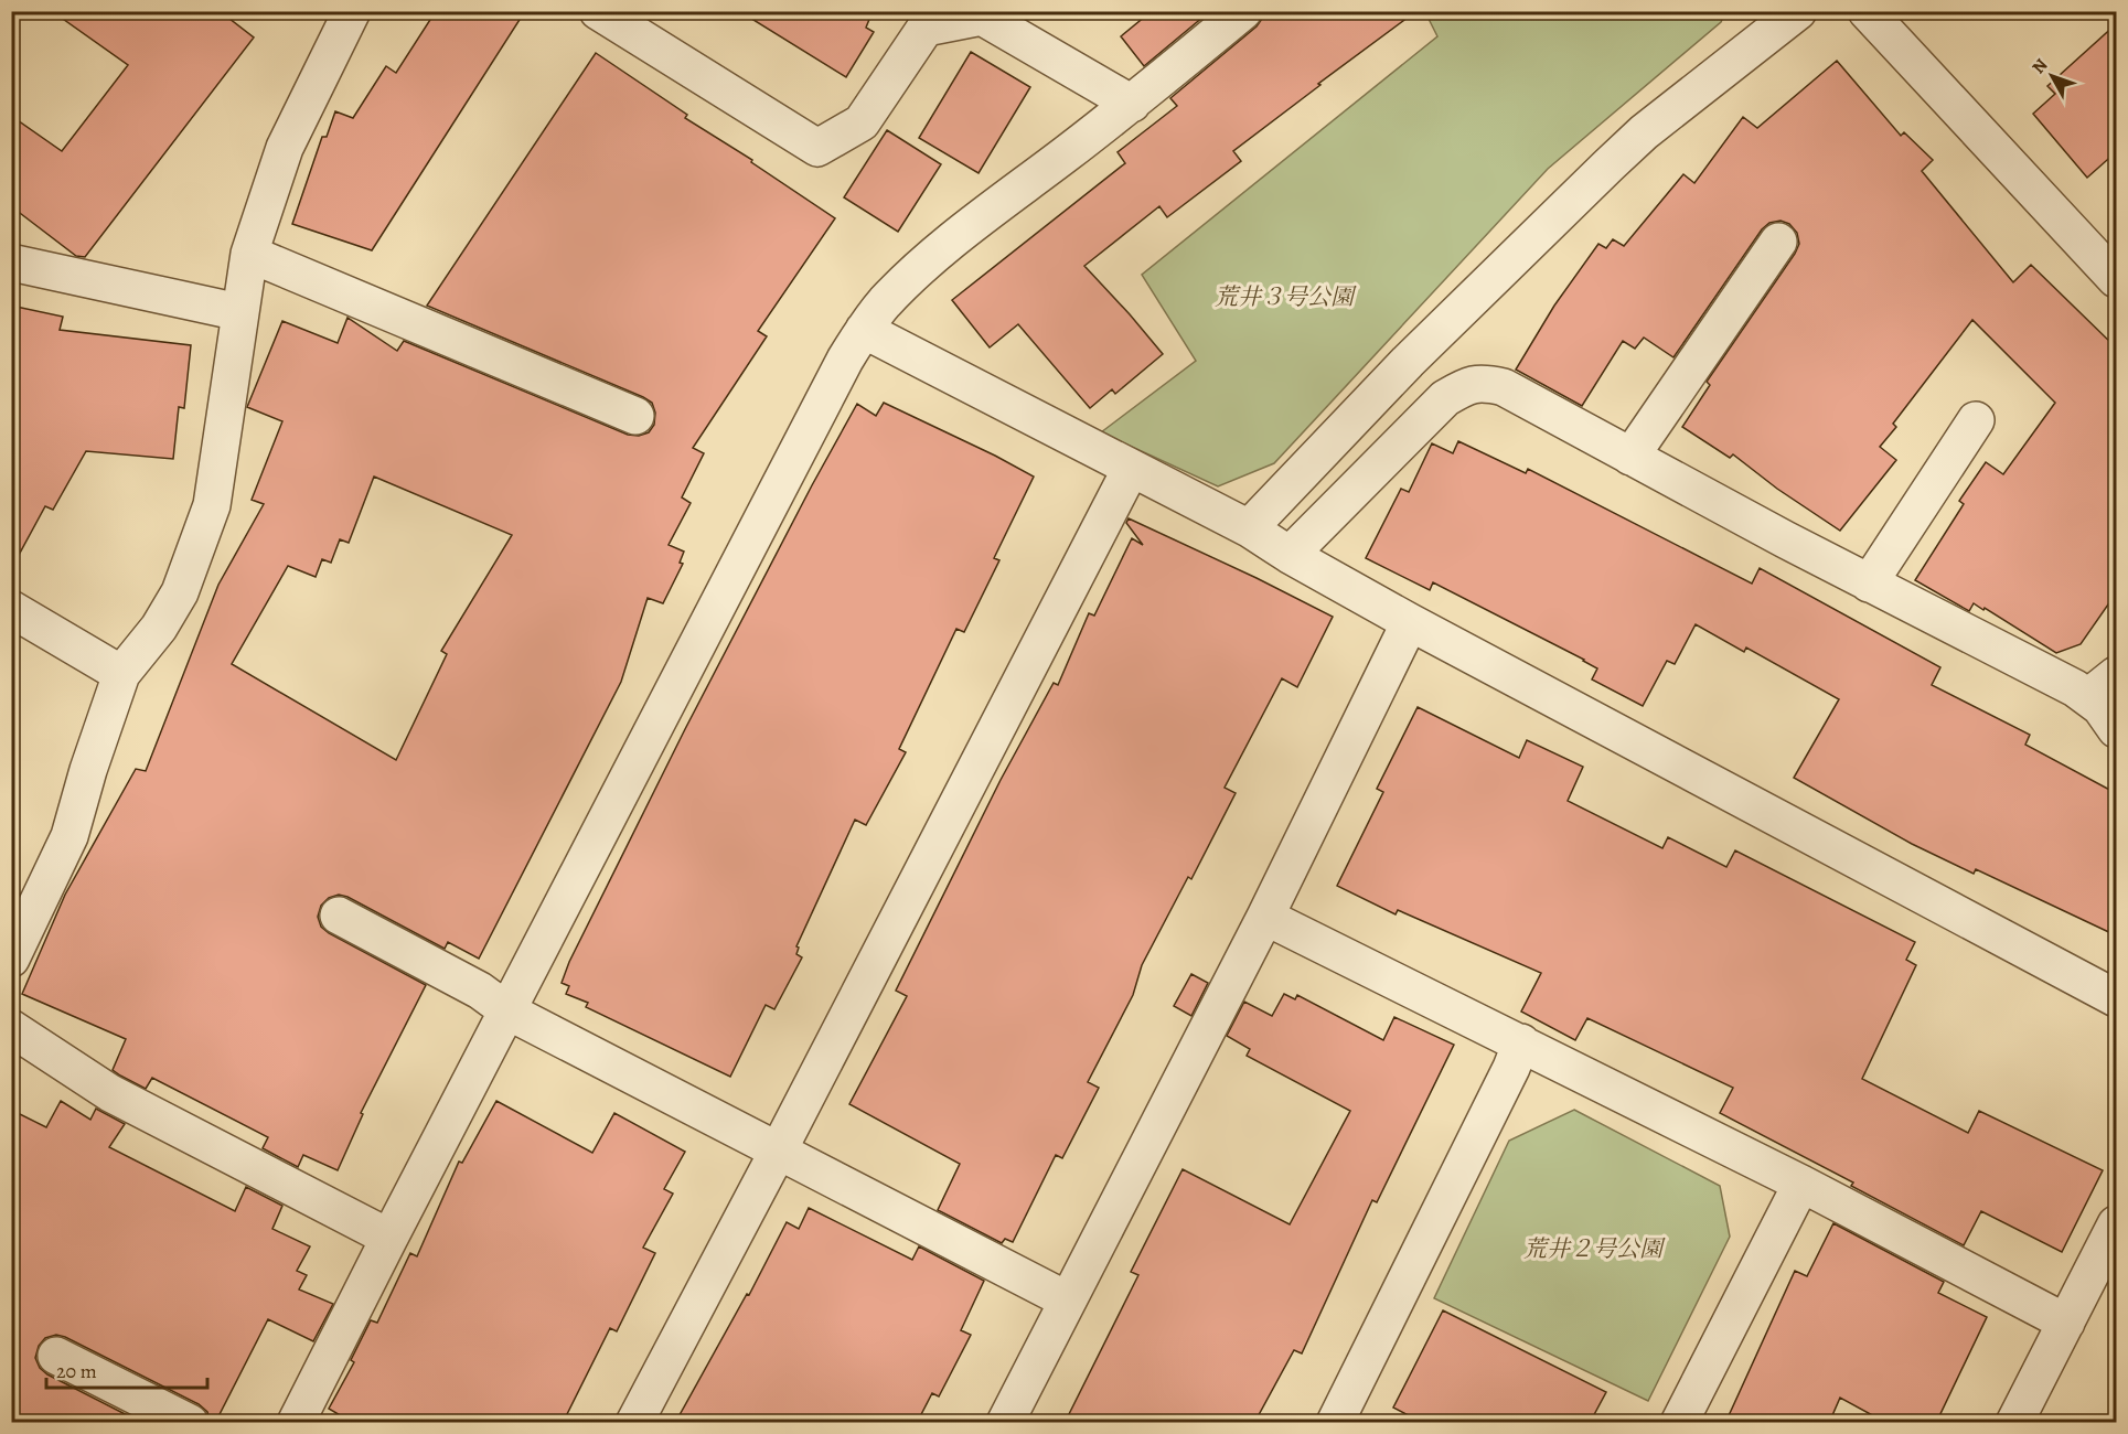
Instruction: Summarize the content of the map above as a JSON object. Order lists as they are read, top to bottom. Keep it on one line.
{"parks":["荒井３号公園","荒井２号公園"],"scale_bar":"20 m","north":"top left"}
